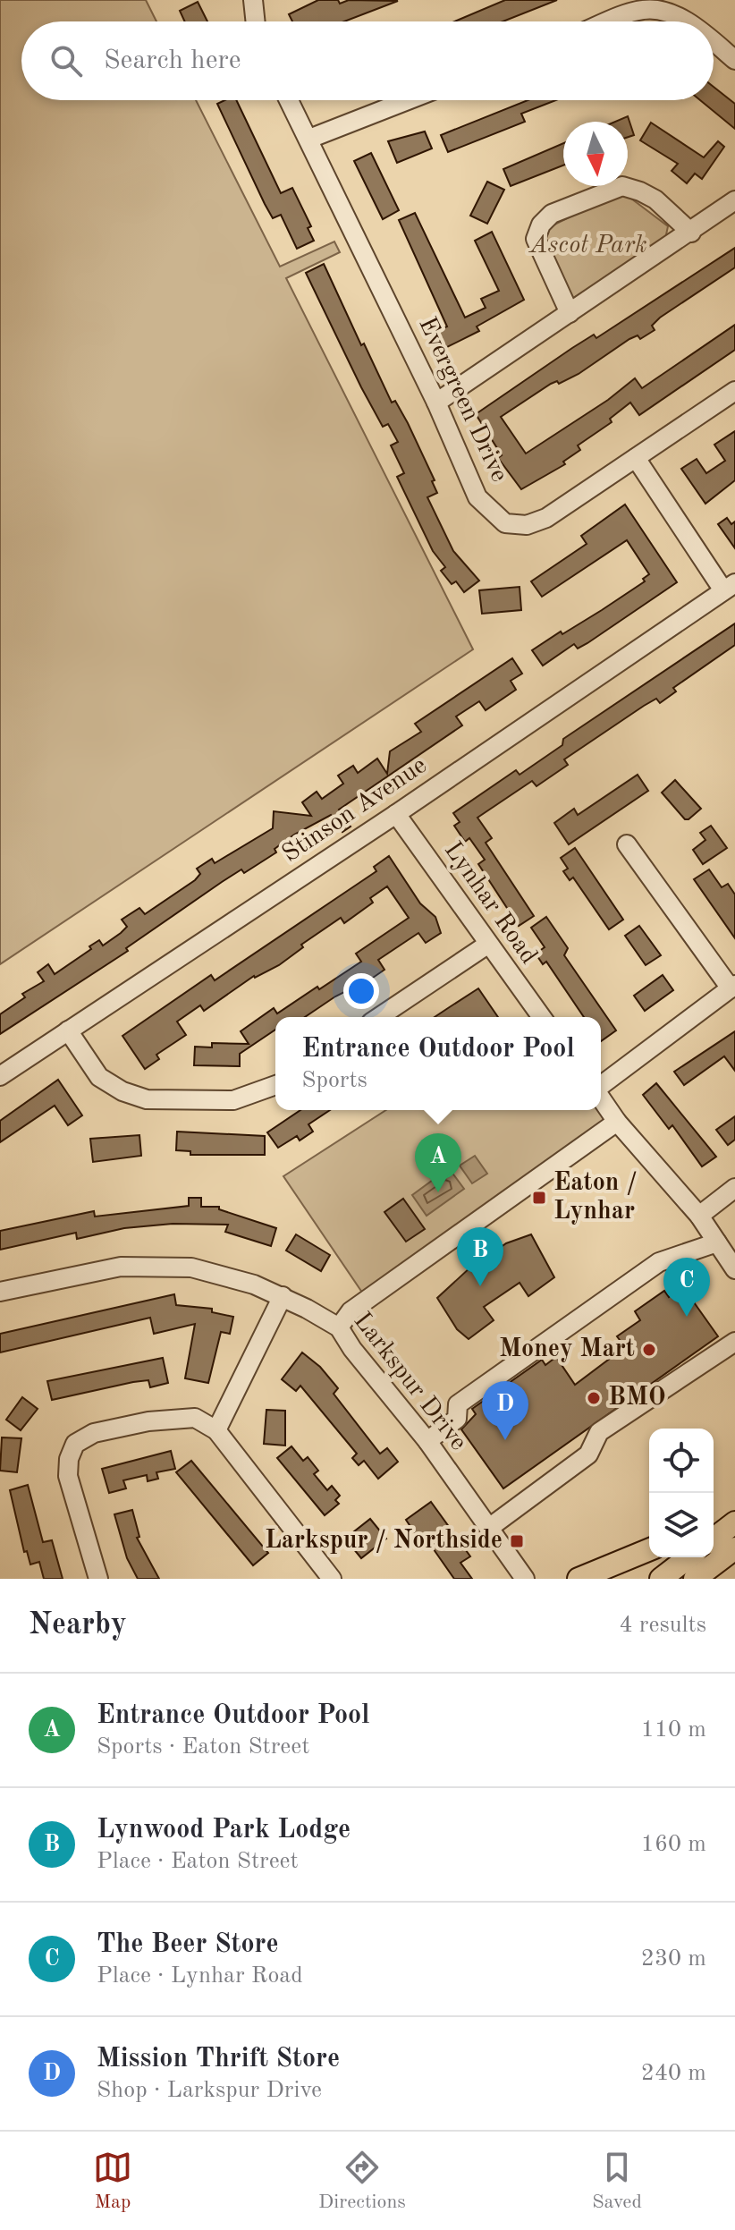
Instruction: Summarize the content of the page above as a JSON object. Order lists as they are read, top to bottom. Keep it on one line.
{"streets":{"street":["Evergreen Drive","Stinson Avenue","Lynhar Road","Larkspur Drive"]},"crossings":[["Stinson Avenue","Lynhar Road"]],"parks":["Ascot Park"],"places":{"transit":["Eaton / Lynhar","Larkspur / Northside"],"other":["Money Mart","BMO"]},"north":"bottom","page":{"search":"Search here","popup":["Entrance Outdoor Pool","Sports"],"pins":["A","B","C","D"],"heading":["Nearby","4 results"],"list":[{"mark":"A","name":"Entrance Outdoor Pool","note":"Sports · Eaton Street","value":"110 m"},{"mark":"B","name":"Lynwood Park Lodge","note":"Place · Eaton Street","value":"160 m"},{"mark":"C","name":"The Beer Store","note":"Place · Lynhar Road","value":"230 m"},{"mark":"D","name":"Mission Thrift Store","note":"Shop · Larkspur Drive","value":"240 m"}],"nav":["Map","Directions","Saved"]}}
